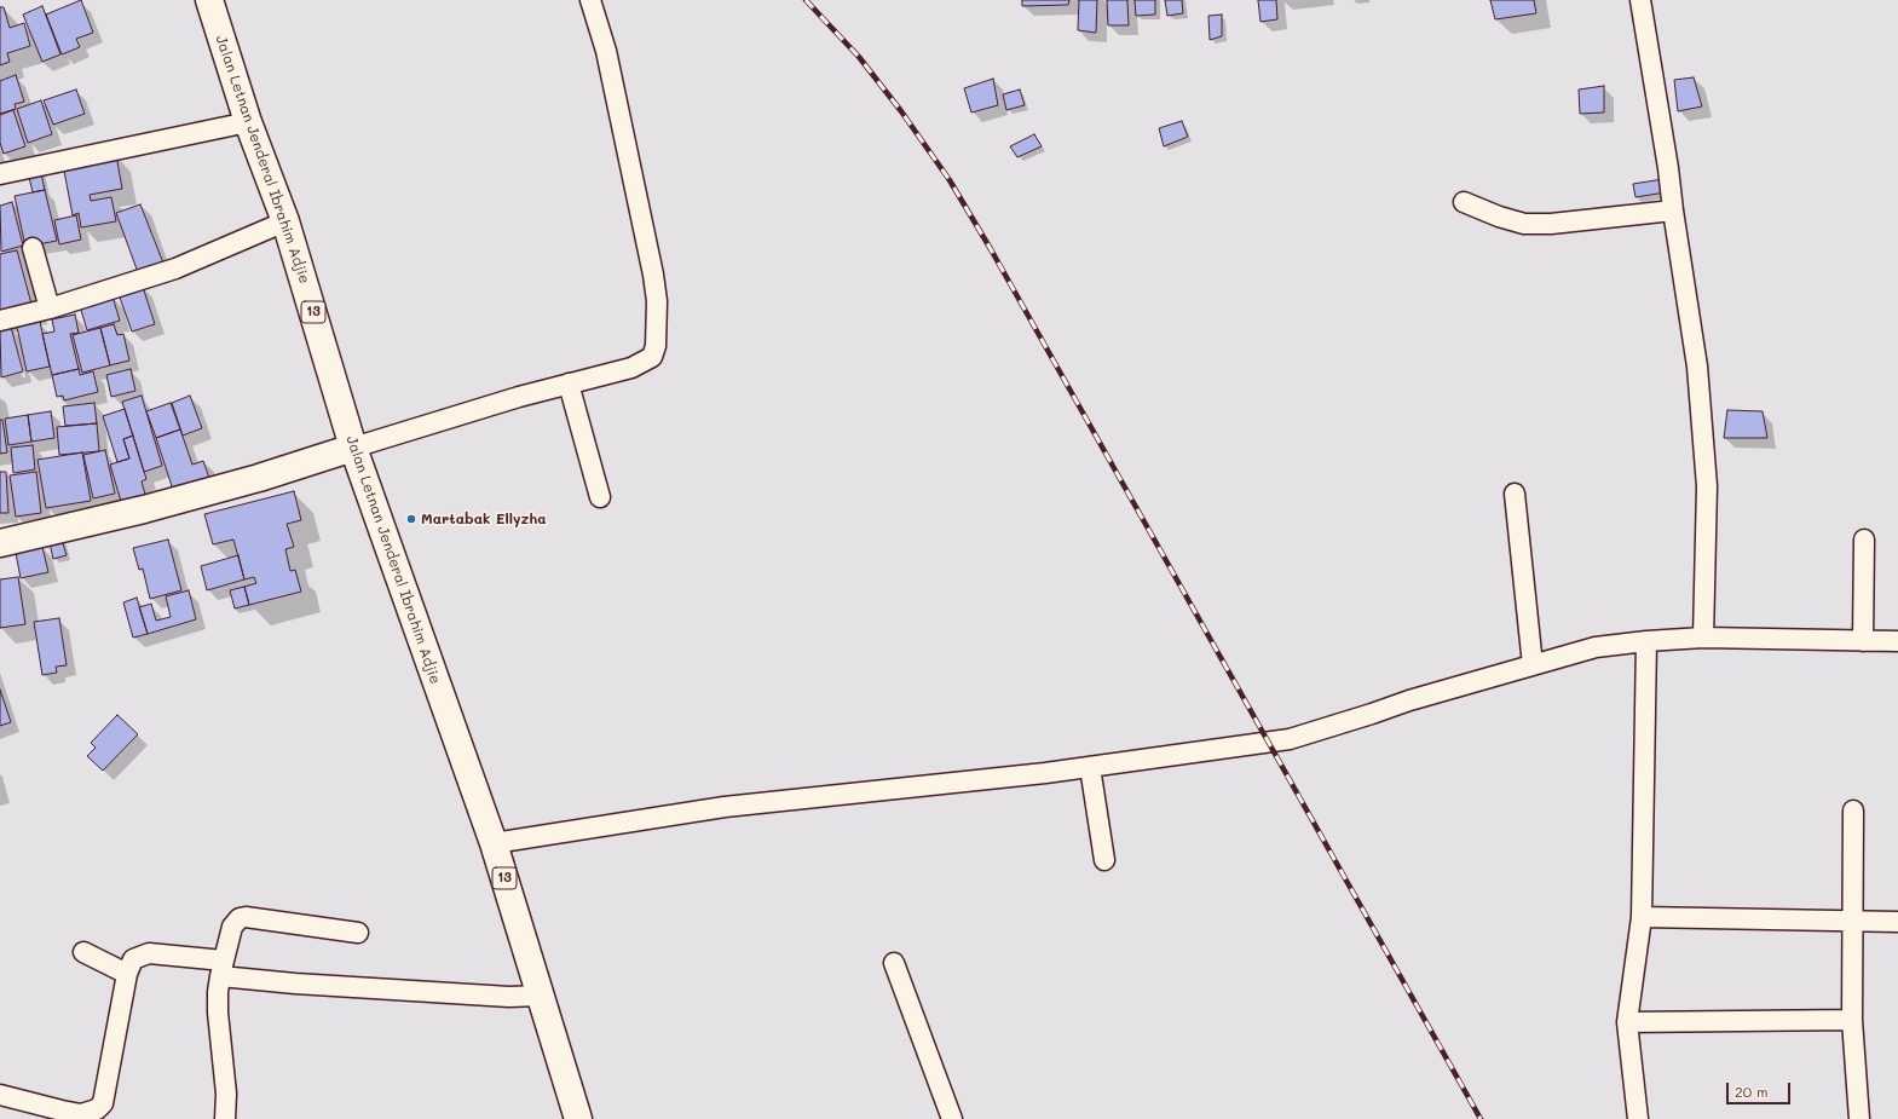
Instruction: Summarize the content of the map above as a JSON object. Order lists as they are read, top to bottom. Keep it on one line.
{"streets":{"main road":["Jalan Letnan Jenderal Ibrahim Adjie","13"]},"places":["Martabak Ellyzha"],"scale_bar":"20 m"}
